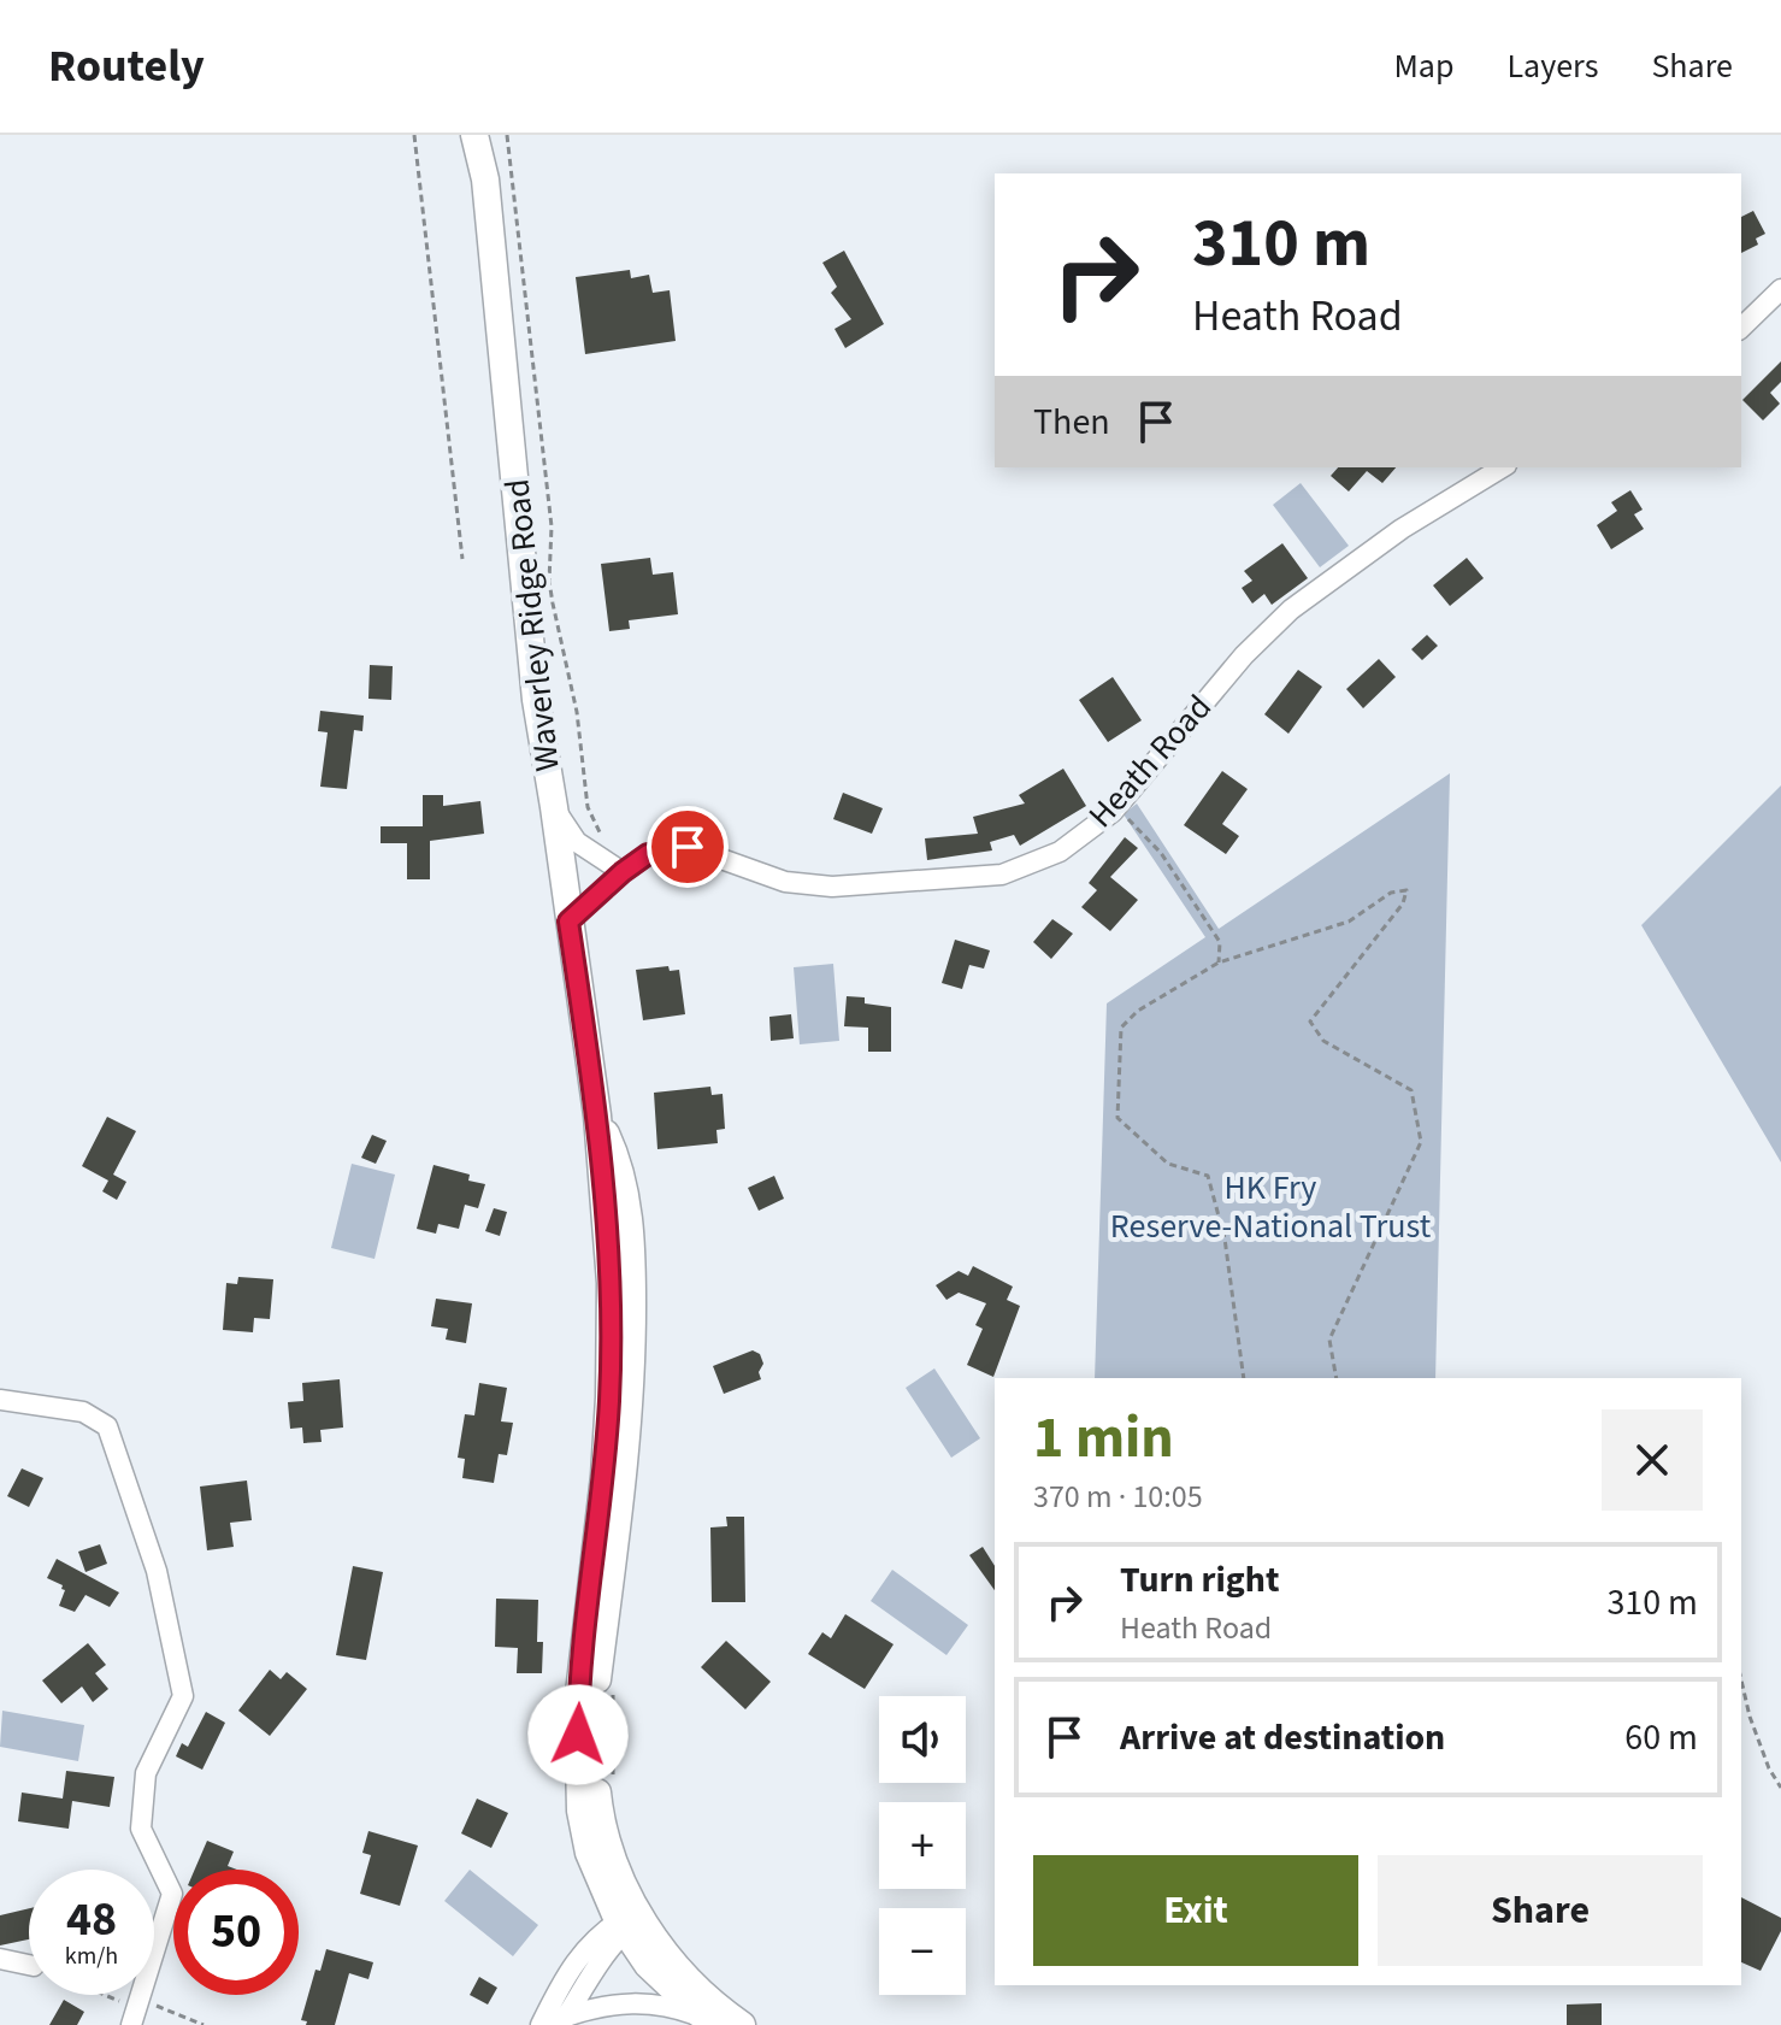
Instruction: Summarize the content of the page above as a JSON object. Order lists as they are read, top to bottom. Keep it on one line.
{"streets":{"main road":["Waverley Ridge Road"],"street":["Heath Road"]},"crossings":[["Waverley Ridge Road","Heath Road"]],"parks":["HK Fry Reserve-National Trust"],"page":{"header":"Routely","nav":["Map","Layers","Share"],"turn":["310 m","Heath Road"],"then":"Then","heading":["1 min","370 m · 10:05"],"list":[{"name":"Turn right","note":"Heath Road","value":"310 m"},{"name":"Arrive at destination","value":"60 m"}],"map_buttons":["+","−"],"buttons":["Exit","Share"],"speed":"48 km/h","limit":"50"}}
